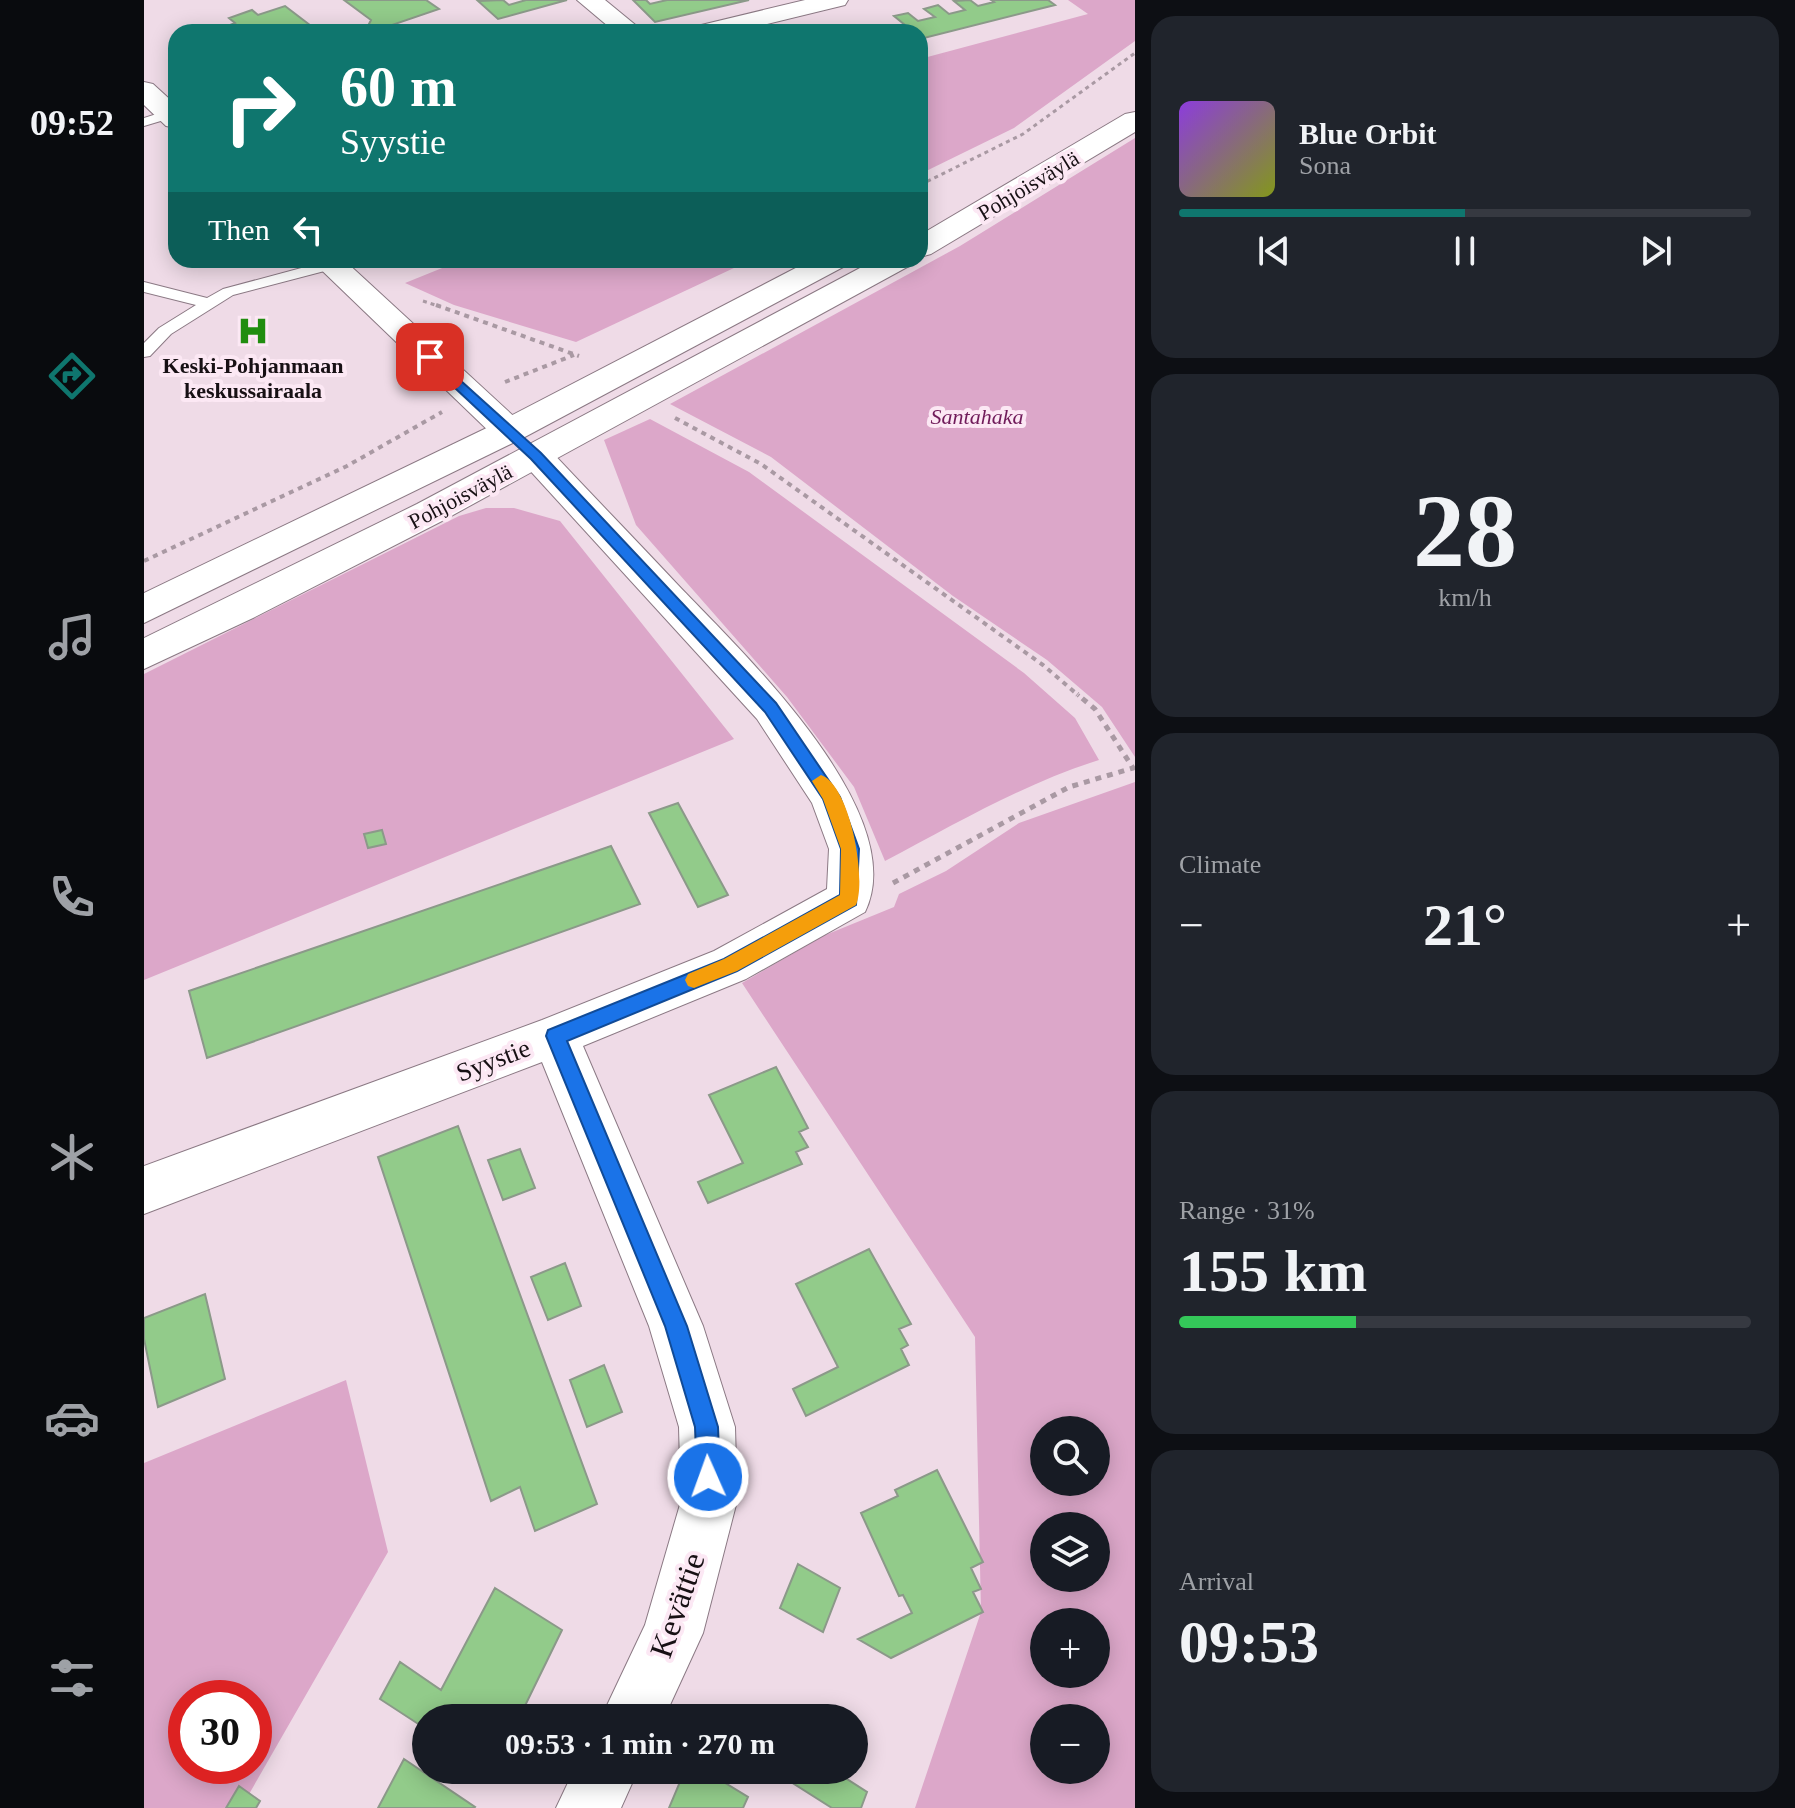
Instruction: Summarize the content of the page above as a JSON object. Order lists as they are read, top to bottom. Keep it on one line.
{"streets":{"main road":["Pohjoisväylä","Syystie","Kevättie"]},"crossings":[["Syystie","Kevättie"]],"parks":["Santahaka"],"places":{"hospital":["Keski-Pohjanmaan keskussairaala"]},"page":{"tabs":"09:52","turn":["60 m","Syystie"],"song":["Blue Orbit","Sona"],"then":"Then","tile":[["28","km/h"],"Climate",["Range · 31%","155 km"],["Arrival","09:53"]],"heat":["−","21°","+"],"map_buttons":["+","−"],"limit":"30","trip":"09:53 · 1 min · 270 m"}}
